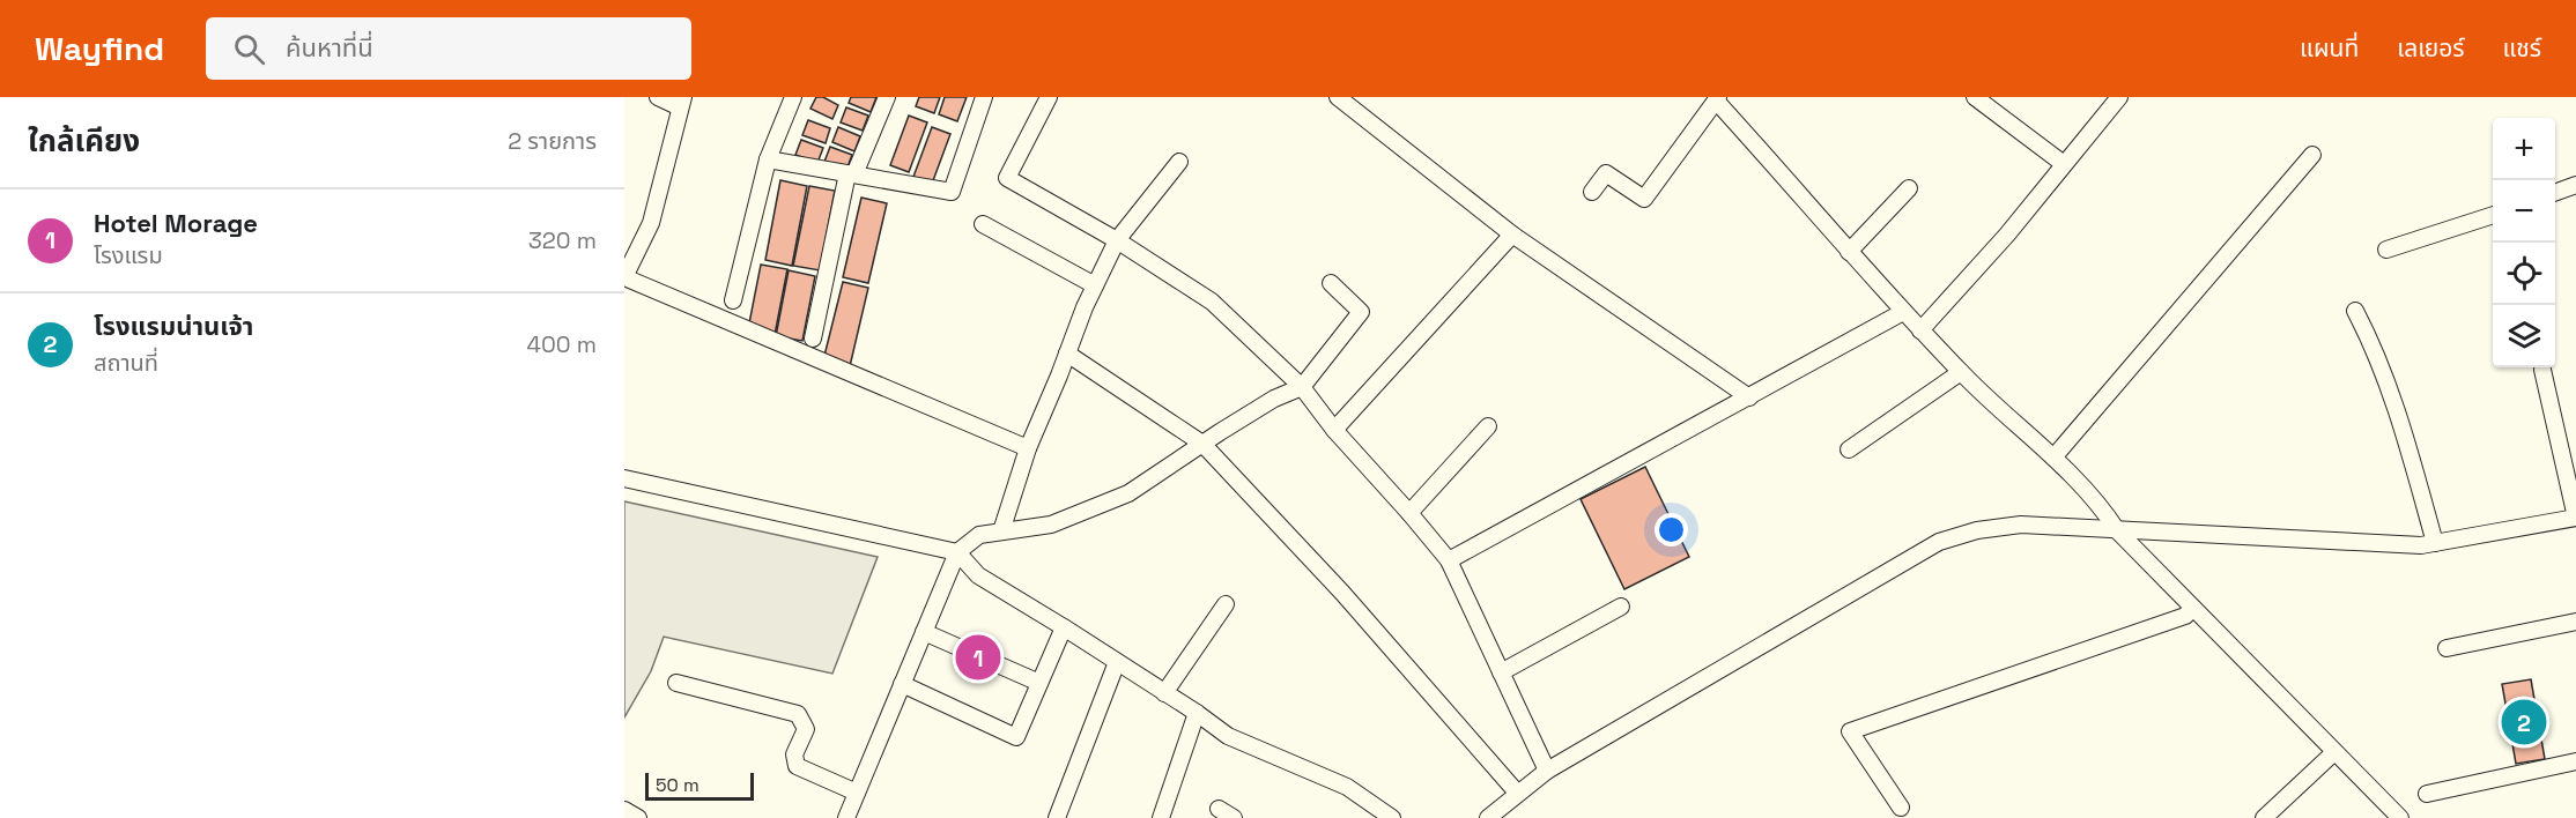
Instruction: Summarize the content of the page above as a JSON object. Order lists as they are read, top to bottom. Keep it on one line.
{"scale_bar":"50 m","page":{"header":"Wayfind","search":"ค้นหาที่นี่","nav":["แผนที่","เลเยอร์","แชร์"],"heading":["ใกล้เคียง","2 รายการ"],"map_buttons":["+","−"],"list":[{"mark":"1","name":"Hotel Morage","note":"โรงแรม","value":"320 m"},{"mark":"2","name":"โรงแรมน่านเจ้า","note":"สถานที่","value":"400 m"}],"pins":["1","2"],"scale":"50 m"}}
